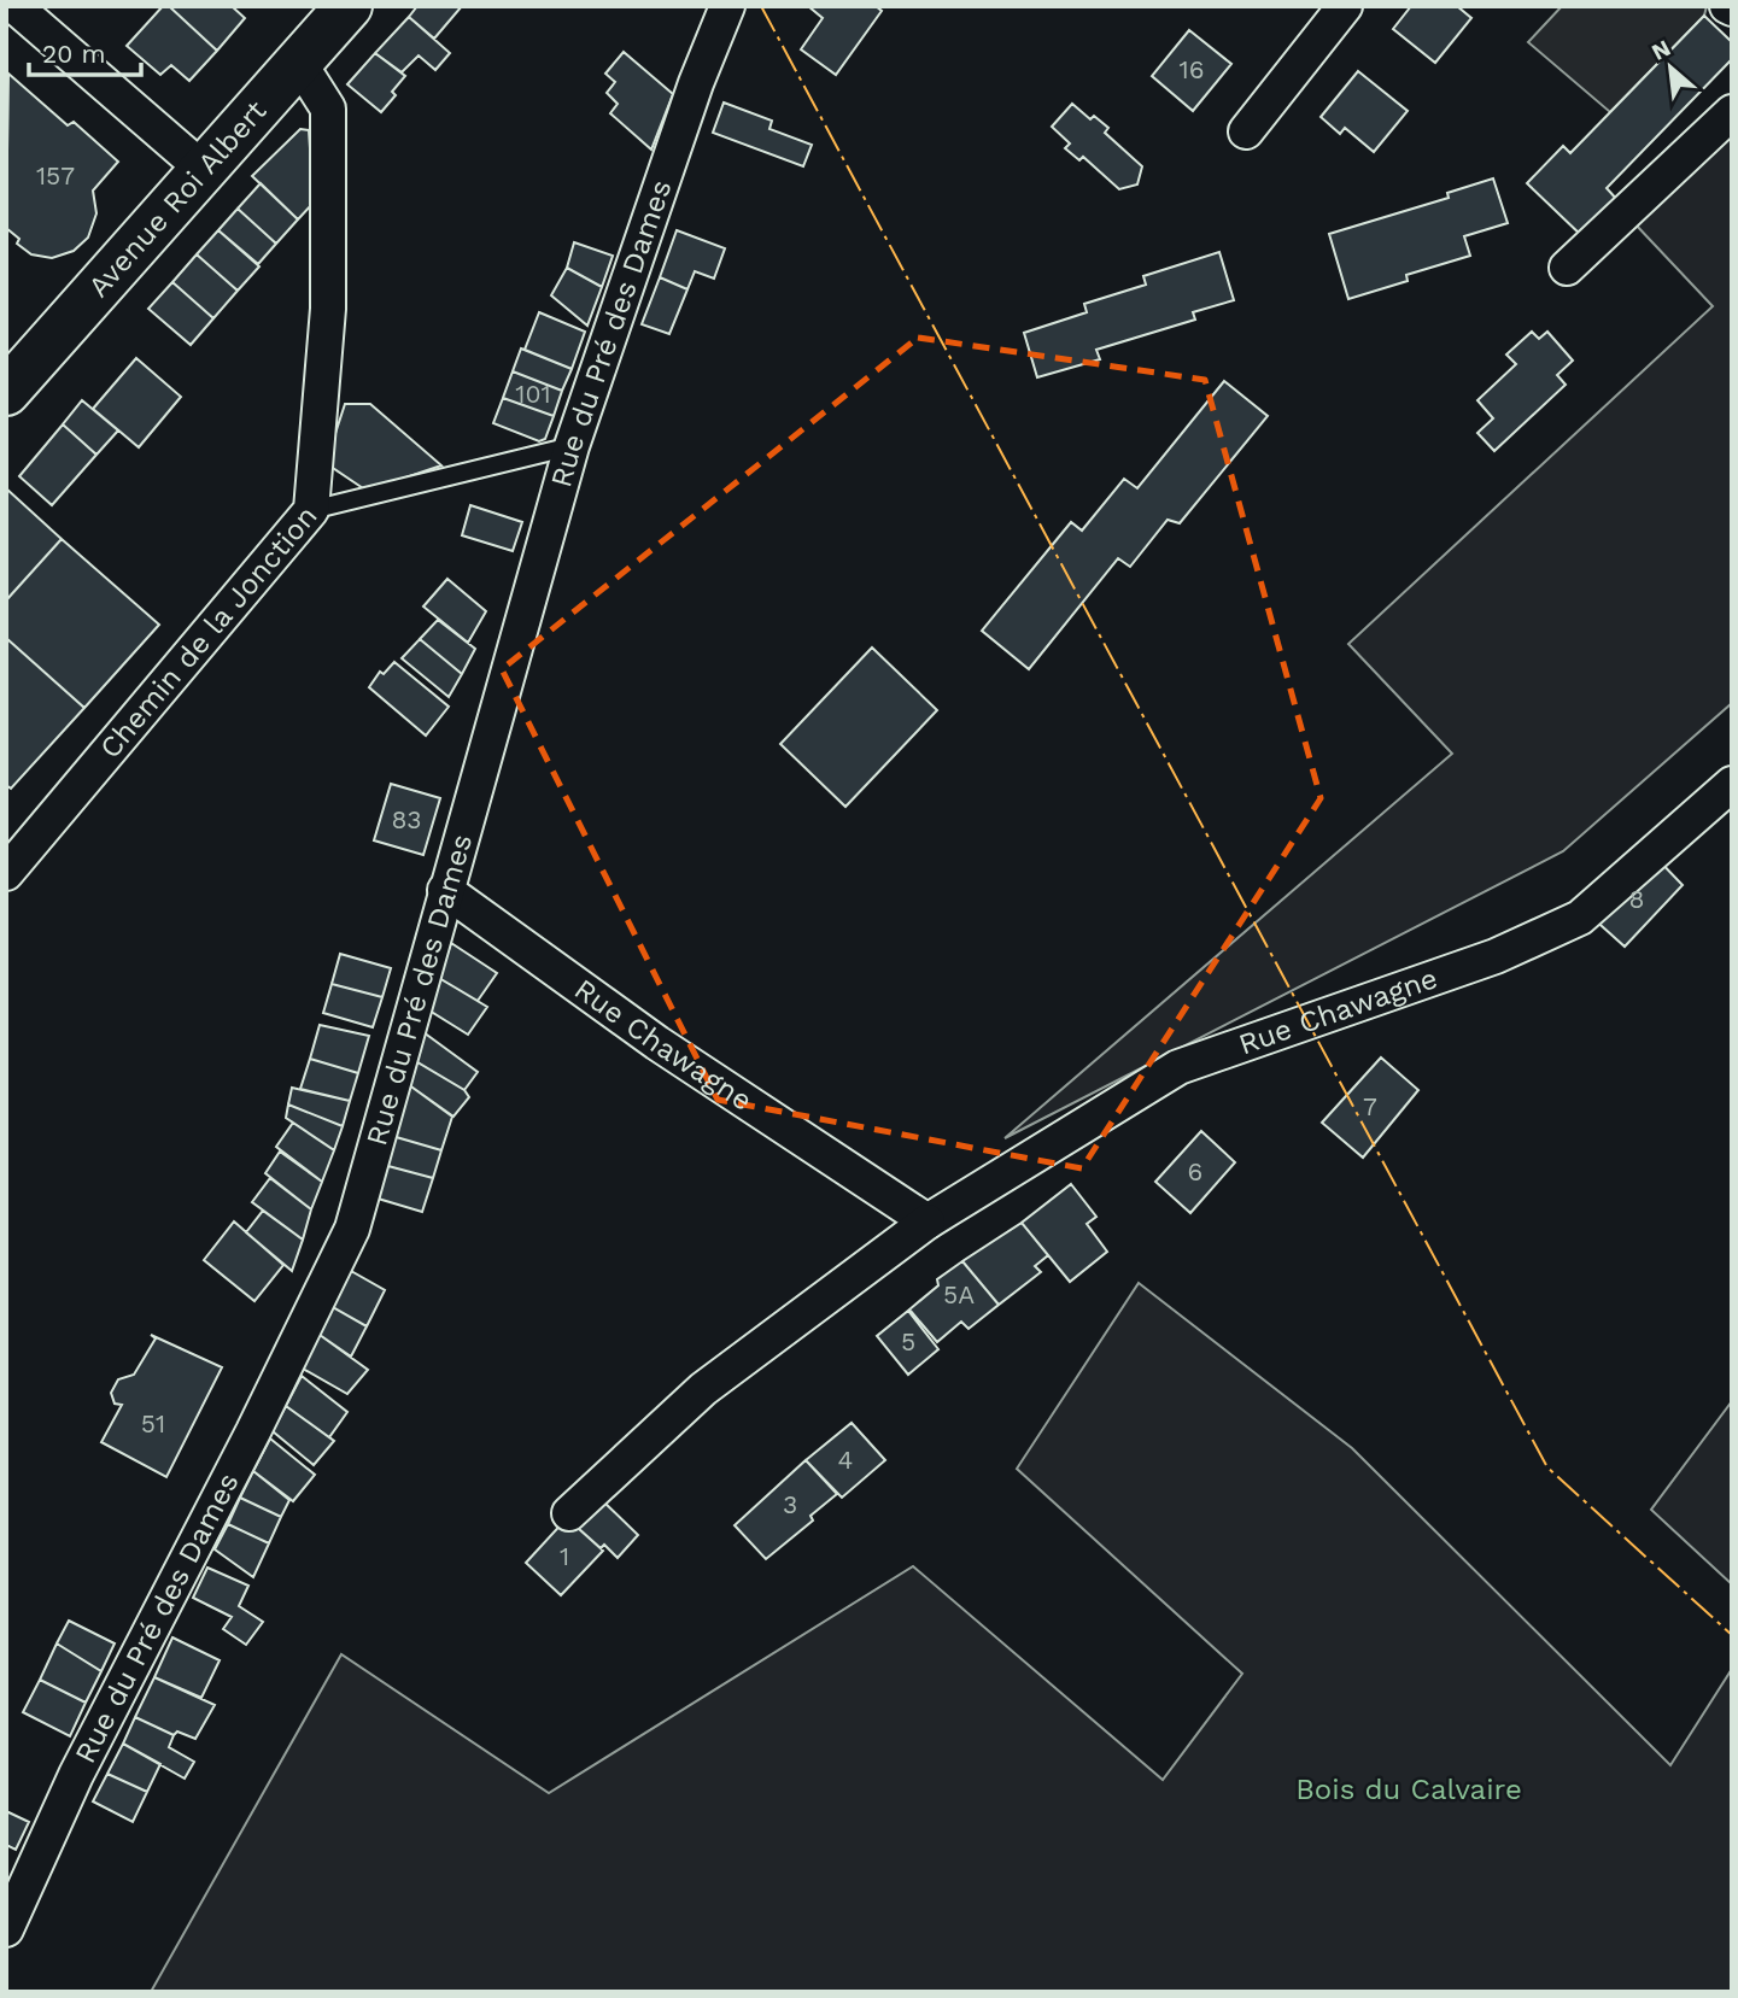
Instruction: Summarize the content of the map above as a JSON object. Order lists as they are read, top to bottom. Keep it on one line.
{"streets":{"main road":["Avenue Roi Albert"],"street":["Rue du Pré des Dames","Chemin de la Jonction","Rue Chawagne"]},"crossings":[["Avenue Roi Albert","Chemin de la Jonction"],["Rue du Pré des Dames","Rue Chawagne"]],"parks":["Bois du Calvaire"],"house_numbers":["16","157","101","83","8","7","6","5A","5","51","4","3","1"],"scale_bar":"20 m","north":"top left"}
